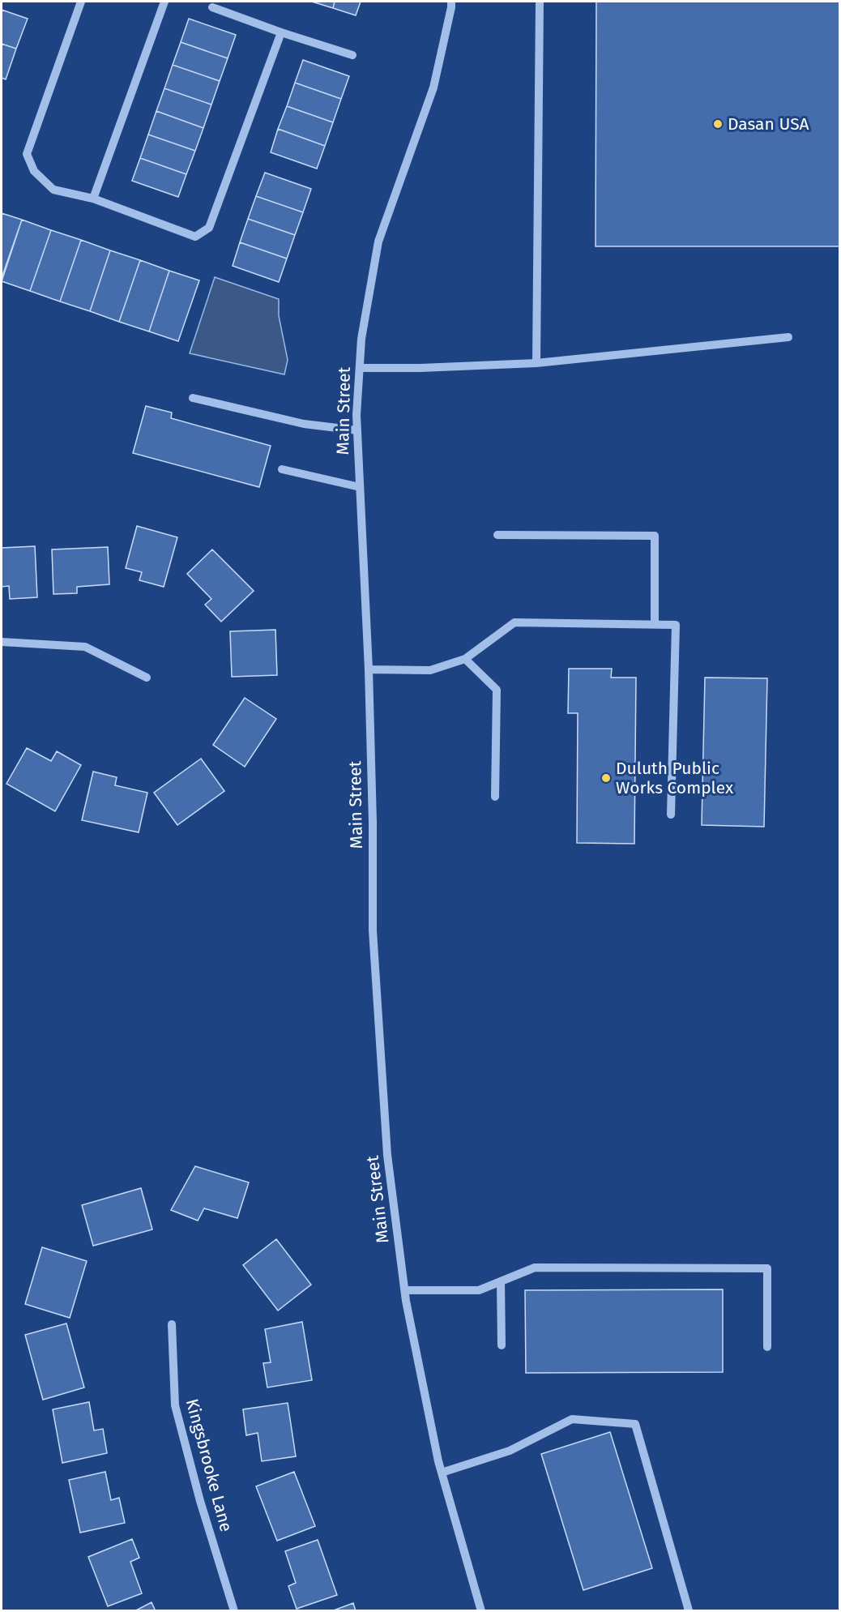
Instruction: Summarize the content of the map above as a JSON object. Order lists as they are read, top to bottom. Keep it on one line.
{"streets":{"street":["Main Street","Kingsbrooke Lane"]},"places":["Dasan USA","Duluth Public Works Complex"]}
